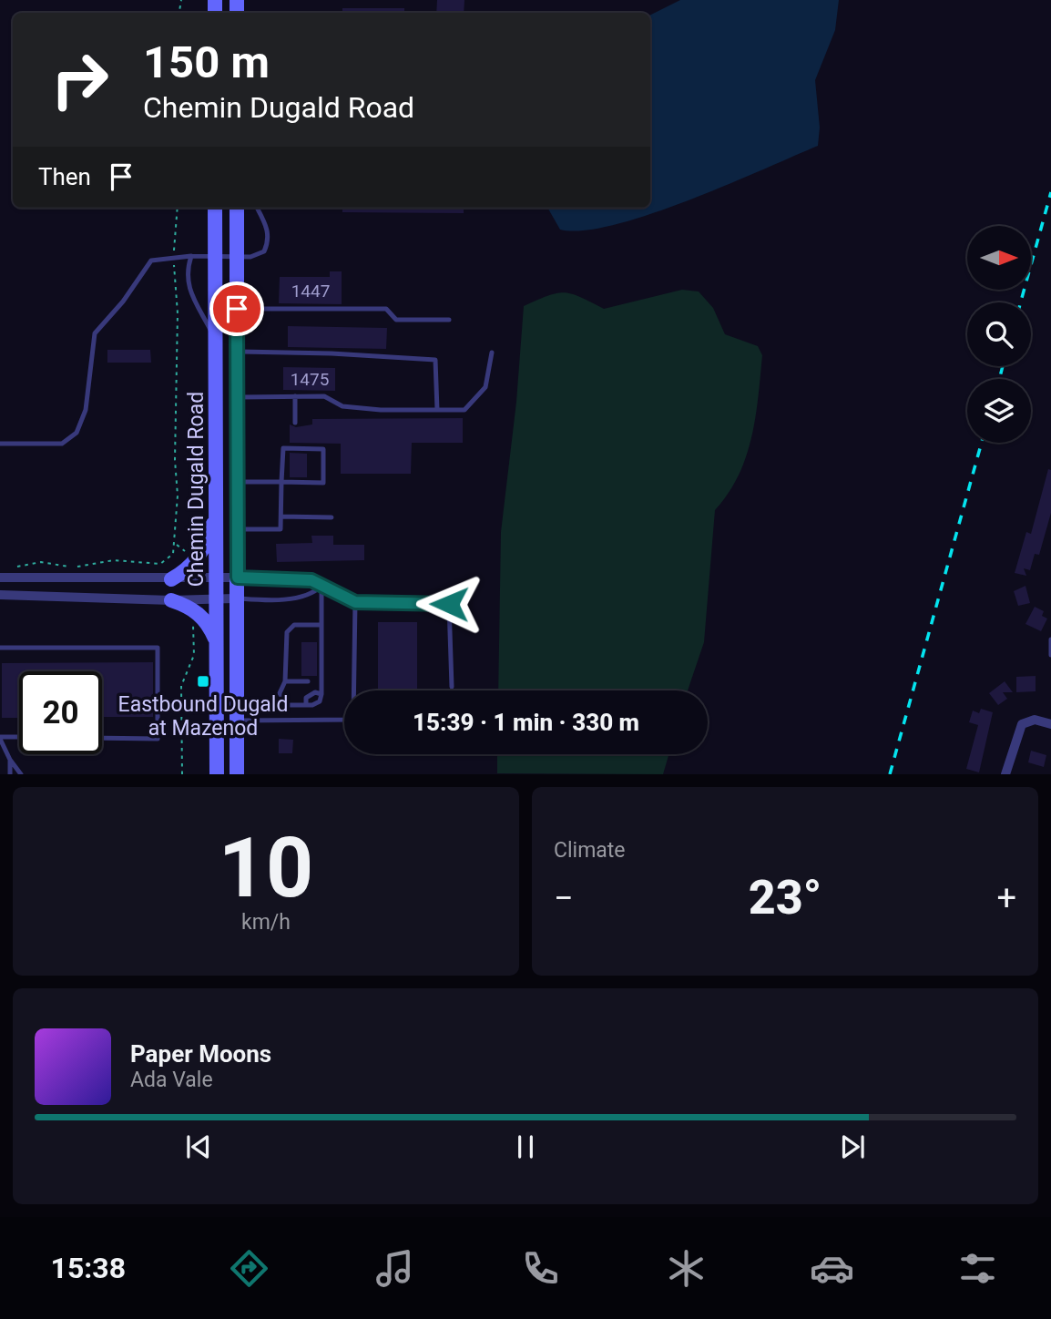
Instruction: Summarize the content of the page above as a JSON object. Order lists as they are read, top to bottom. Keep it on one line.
{"streets":{"main road":["Chemin Dugald Road"]},"places":{"transit":["Eastbound Dugald at Mazenod"]},"house_numbers":["1447","1475"],"north":"right","page":{"turn":["150 m","Chemin Dugald Road"],"then":"Then","limit":"20","trip":"15:39 · 1 min · 330 m","tile":[["10","km/h"],"Climate"],"heat":["−","23°","+"],"song":["Paper Moons","Ada Vale"],"tabs":"15:38"}}
